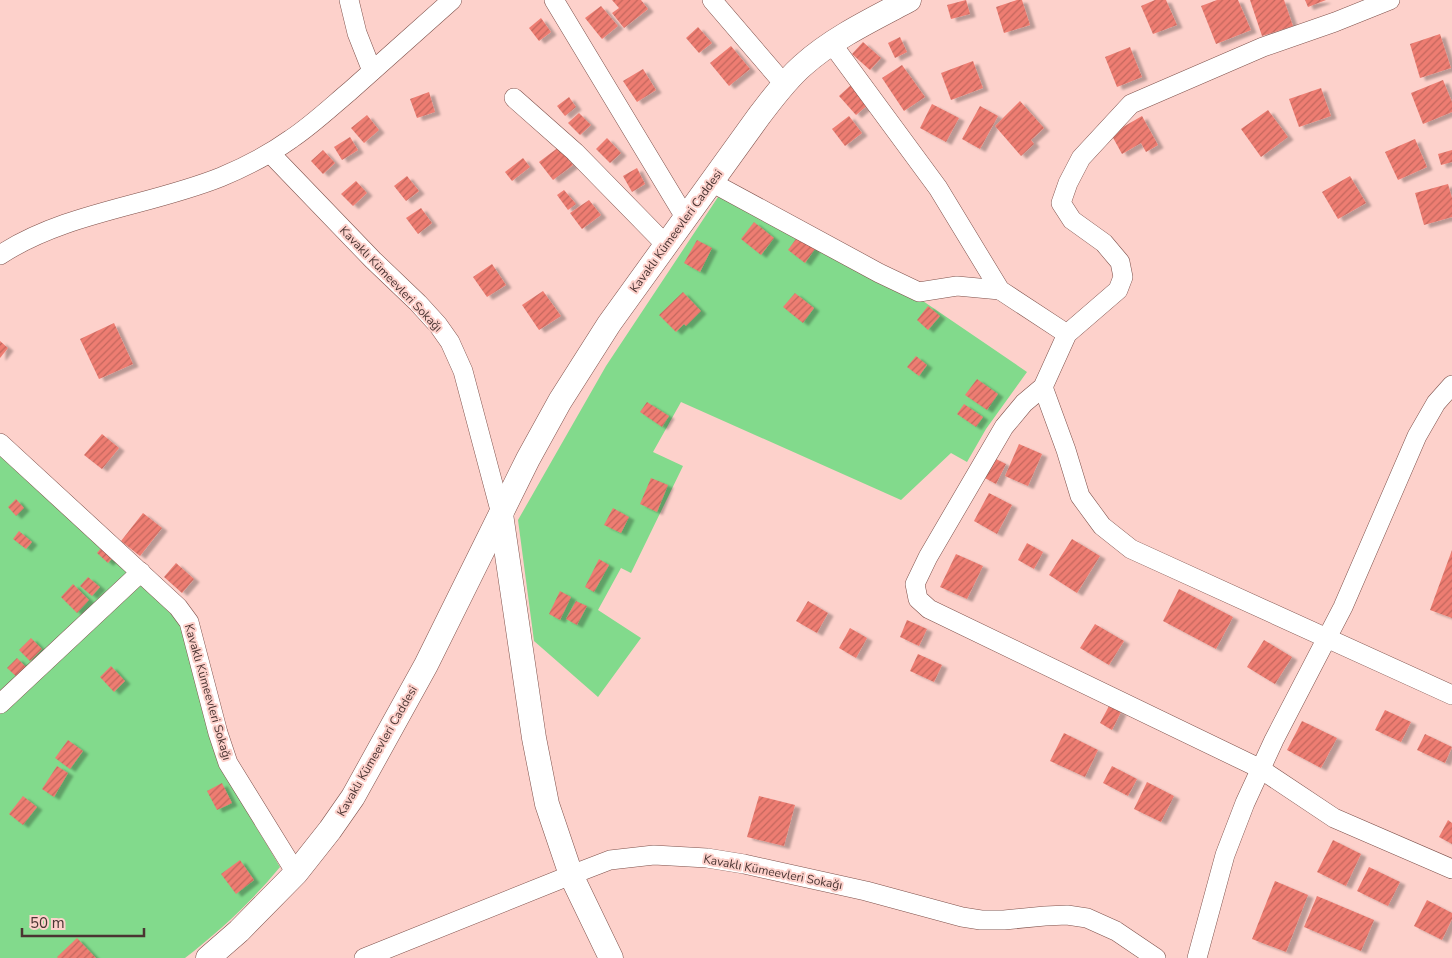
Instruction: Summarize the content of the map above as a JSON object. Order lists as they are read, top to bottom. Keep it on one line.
{"streets":{"street":["Kavaklı Kümeevleri Caddesi","Kavaklı Kümeevleri Sokağı"]},"crossings":[["Kavaklı Kümeevleri Caddesi","Kavaklı Kümeevleri Sokağı"]],"scale_bar":"50 m"}
